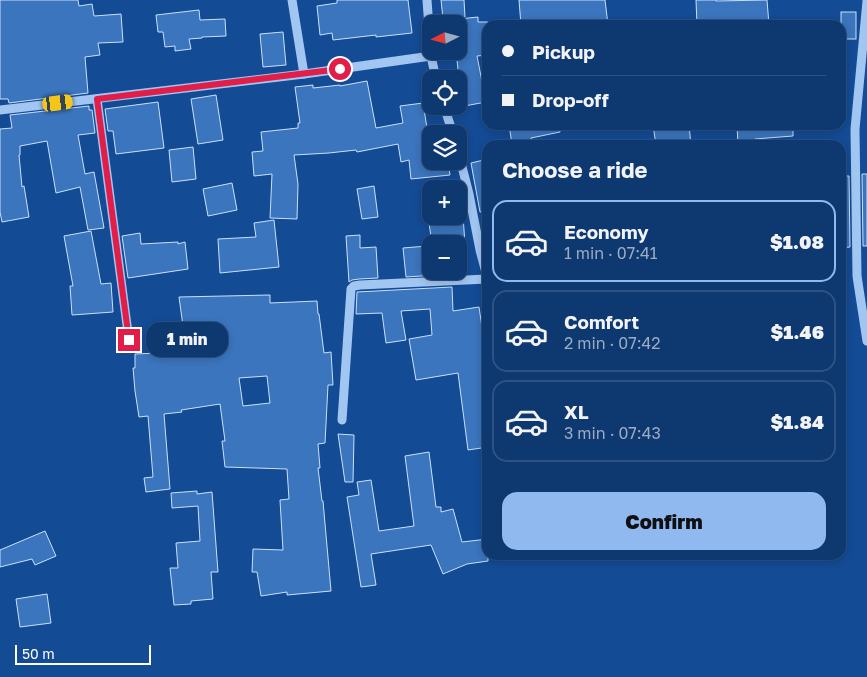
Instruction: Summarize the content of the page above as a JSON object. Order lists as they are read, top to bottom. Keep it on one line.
{"scale_bar":"50 m","north":"left","page":{"map_buttons":["+","−"],"banner":["Pickup","Drop-off"],"heading":"Choose a ride","list":[{"name":"Economy","note":"1 min · 07:41","value":"$1.08"},{"name":"Comfort","note":"2 min · 07:42","value":"$1.46"},{"name":"XL","note":"3 min · 07:43","value":"$1.84"}],"bubble":"1 min","buttons":"Confirm","scale":"50 m"}}
